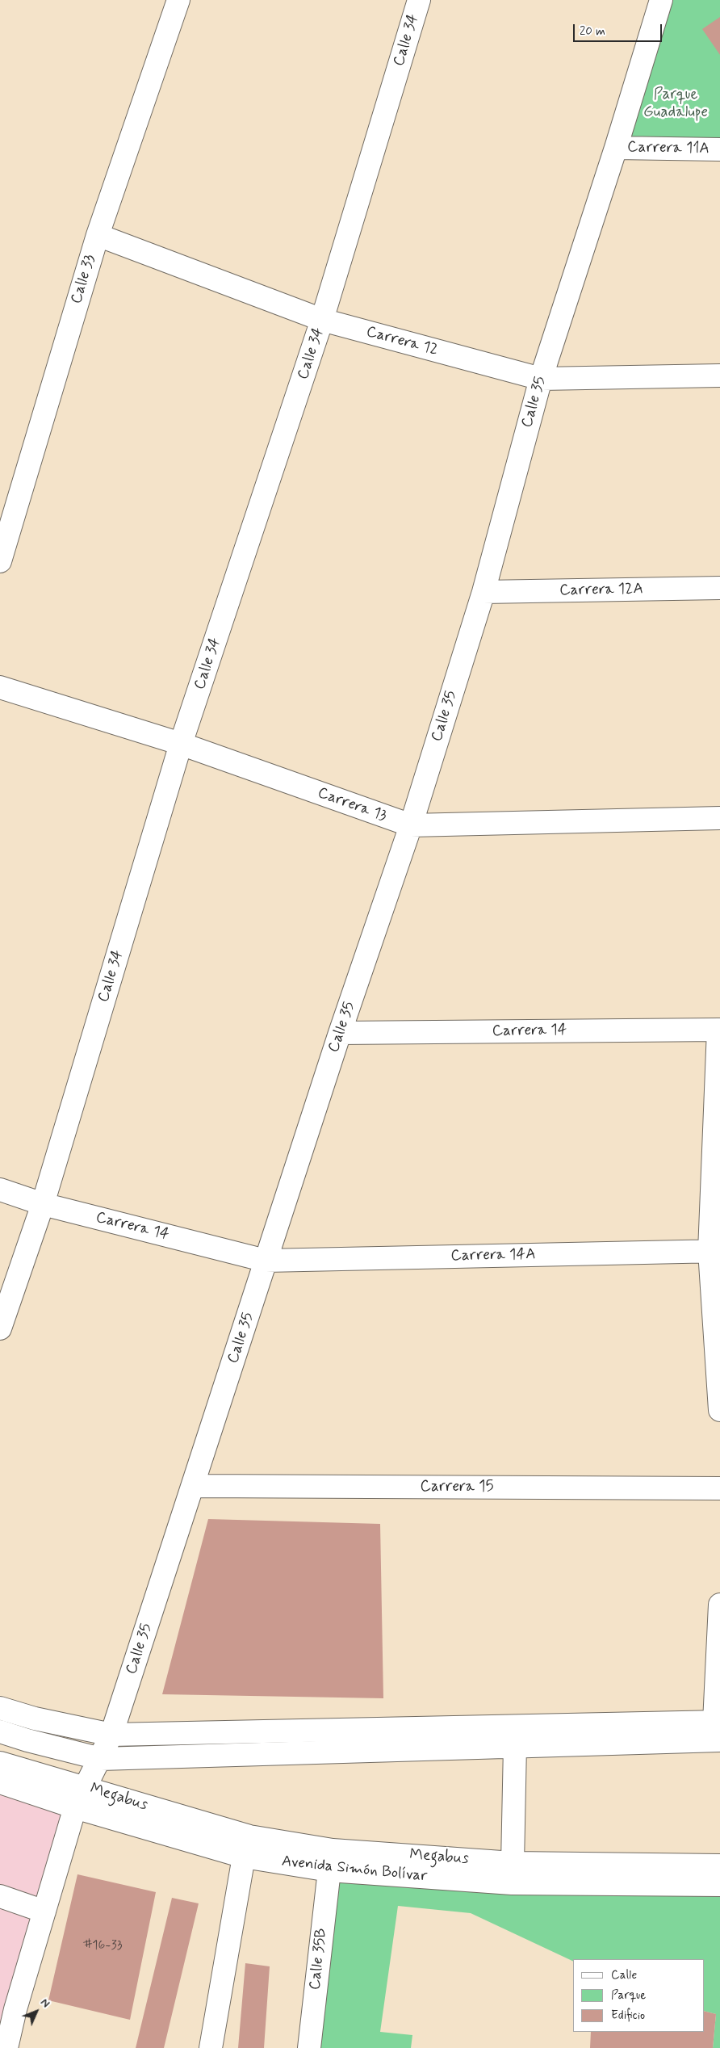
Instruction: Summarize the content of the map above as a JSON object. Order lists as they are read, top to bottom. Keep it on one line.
{"streets":{"street":["Calle 34","Carrera 11A","Calle 33","Carrera 12","Calle 35","Carrera 12A","Carrera 13","Carrera 14","Carrera 14A","Carrera 15","Megabus","Avenida Simón Bolívar","Calle 35B"]},"crossings":[["Calle 34","Carrera 12"],["Calle 34","Carrera 13"],["Calle 34","Carrera 14"],["Carrera 11A","Calle 35"],["Calle 33","Carrera 12"],["Carrera 12","Calle 35"],["Calle 35","Carrera 12A"],["Calle 35","Carrera 13"],["Calle 35","Carrera 14"],["Calle 35","Carrera 14A"],["Calle 35","Carrera 15"],["Calle 35","Megabus"],["Calle 35","Avenida Simón Bolívar"],["Carrera 14","Carrera 14A"],["Avenida Simón Bolívar","Calle 35B"]],"parks":["Parque Guadalupe"],"house_numbers":["#16-33"],"legend":["Calle","Parque","Edificio"],"scale_bar":"20 m","north":"top right"}
